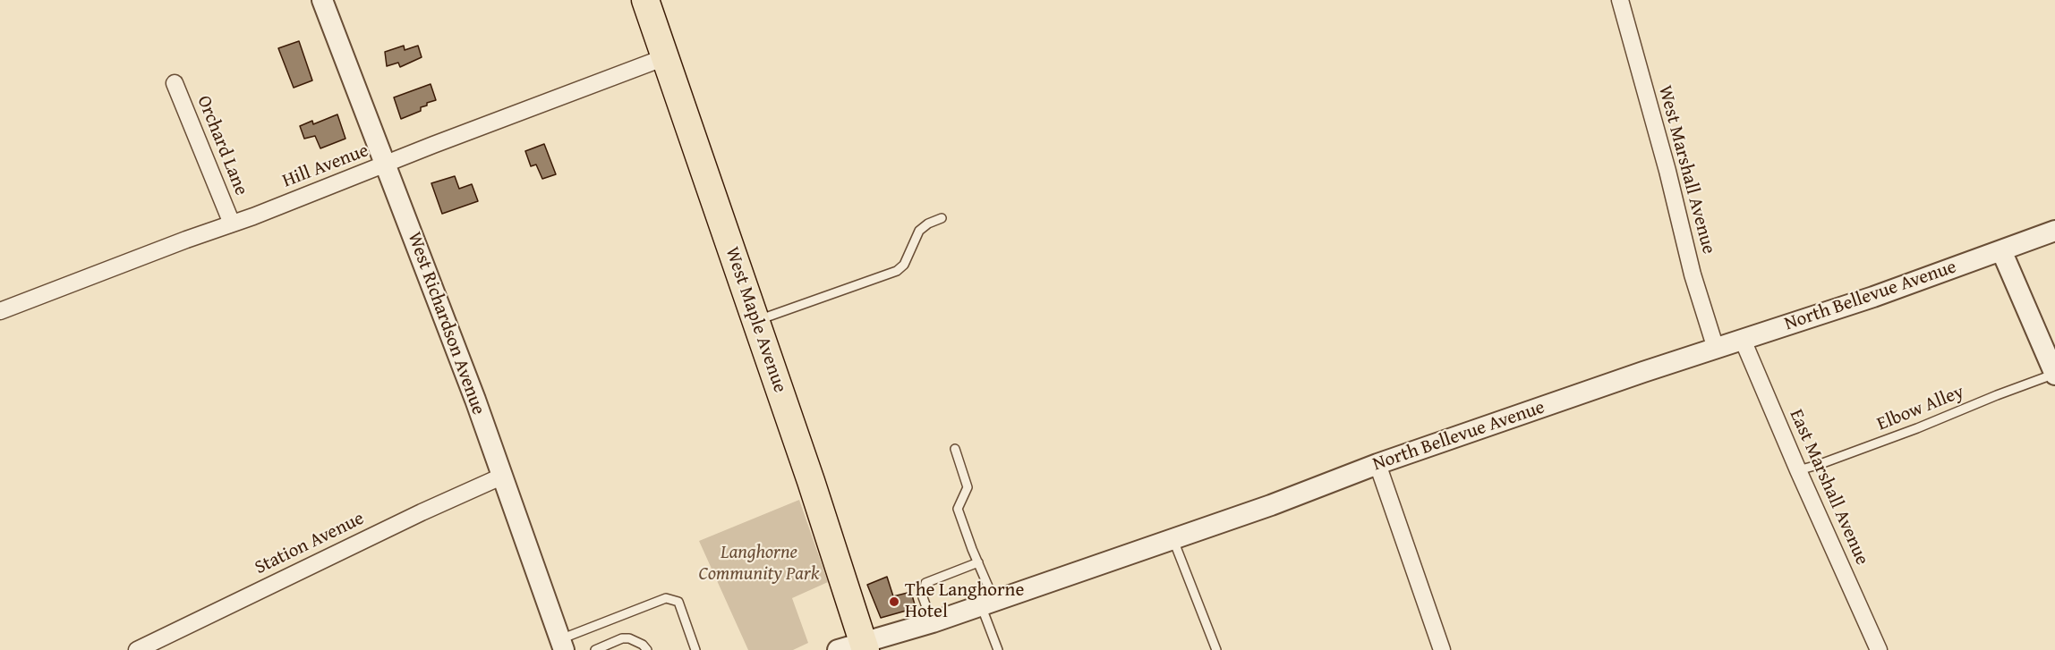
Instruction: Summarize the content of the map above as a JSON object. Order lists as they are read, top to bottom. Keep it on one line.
{"streets":{"main road":["West Maple Avenue"],"street":["Orchard Lane","Hill Avenue","West Marshall Avenue","North Bellevue Avenue","West Richardson Avenue","East Marshall Avenue","Station Avenue"],"lane":["Elbow Alley"]},"crossings":[["Orchard Lane","Hill Avenue"],["Hill Avenue","West Maple Avenue"],["Hill Avenue","West Richardson Avenue"],["West Marshall Avenue","North Bellevue Avenue"],["North Bellevue Avenue","West Maple Avenue"],["North Bellevue Avenue","East Marshall Avenue"],["West Richardson Avenue","Station Avenue"],["Elbow Alley","East Marshall Avenue"]],"parks":["Langhorne Community Park"],"places":["The Langhorne Hotel"]}
